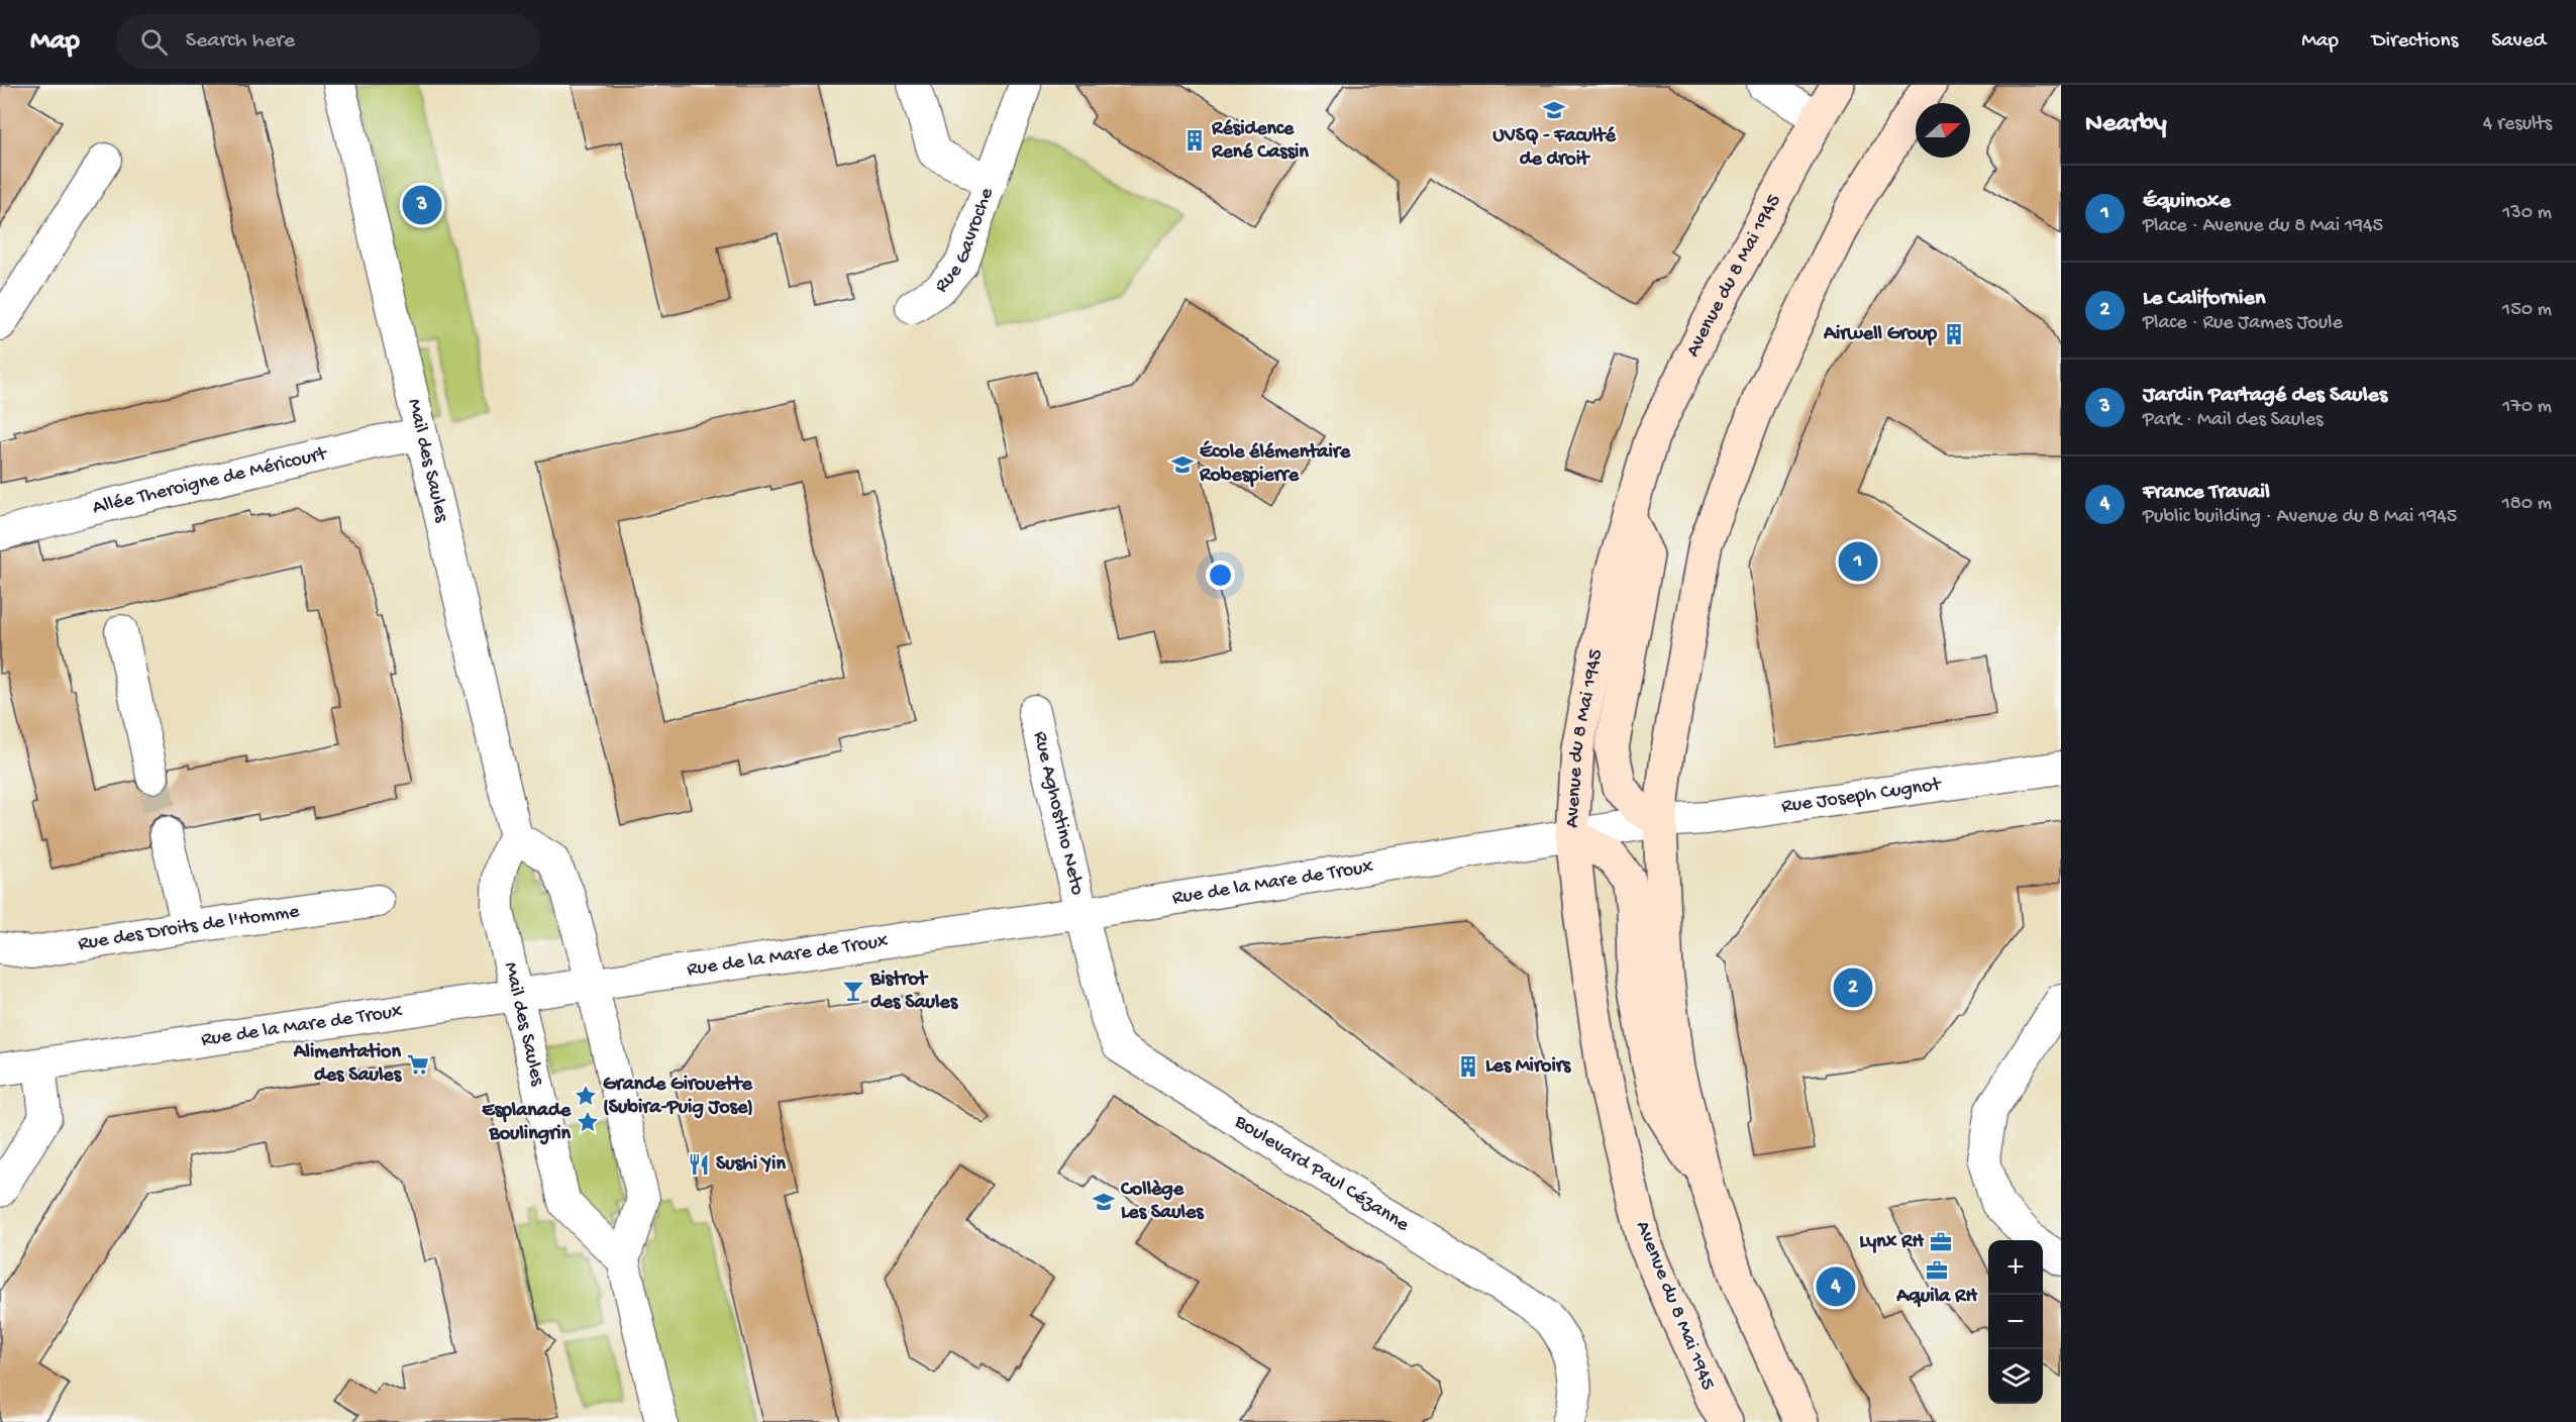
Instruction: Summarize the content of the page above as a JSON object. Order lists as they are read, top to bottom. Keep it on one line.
{"streets":{"main road":["Avenue du 8 Mai 1945"],"street":["Rue Gavroche","Mail des Saules","Allée Theroigne de Méricourt","Rue Joseph Cugnot","Rue Aghostino Neto","Rue de la Mare de Troux","Rue des Droits de l'Homme","Boulevard Paul Cézanne"]},"crossings":[["Avenue du 8 Mai 1945","Rue Joseph Cugnot"],["Avenue du 8 Mai 1945","Rue de la Mare de Troux"],["Mail des Saules","Allée Theroigne de Méricourt"],["Mail des Saules","Rue de la Mare de Troux"],["Rue Joseph Cugnot","Rue de la Mare de Troux"],["Rue Aghostino Neto","Rue de la Mare de Troux"],["Rue Aghostino Neto","Boulevard Paul Cézanne"],["Rue de la Mare de Troux","Boulevard Paul Cézanne"]],"places":{"school or university":["UVSQ - Faculté de droit","École élémentaire Robespierre","Collège Les Saules"],"building":["Résidence René Cassin","Airwell Group","Les Miroirs"],"bar":["Bistrot des Saules"],"supermarket":["Alimentation des Saules"],"place":["Grande Girouette (Subira-Puig Jose)","Esplanade Boulingrin"],"restaurant":["Sushi Yin"],"office":["Lynx RH","Aquila RH"]},"north":"right","page":{"header":"Map","search":"Search here","nav":["Map","Directions","Saved"],"heading":["Nearby","4 results"],"list":[{"mark":"1","name":"Équinoxe","note":"Place · Avenue du 8 Mai 1945","value":"130 m"},{"mark":"2","name":"Le Californien","note":"Place · Rue James Joule","value":"150 m"},{"mark":"3","name":"Jardin Partagé des Saules","note":"Park · Mail des Saules","value":"170 m"},{"mark":"4","name":"France Travail","note":"Public building · Avenue du 8 Mai 1945","value":"180 m"}],"pins":["3","1","2","4"],"map_buttons":["+","−"]}}
